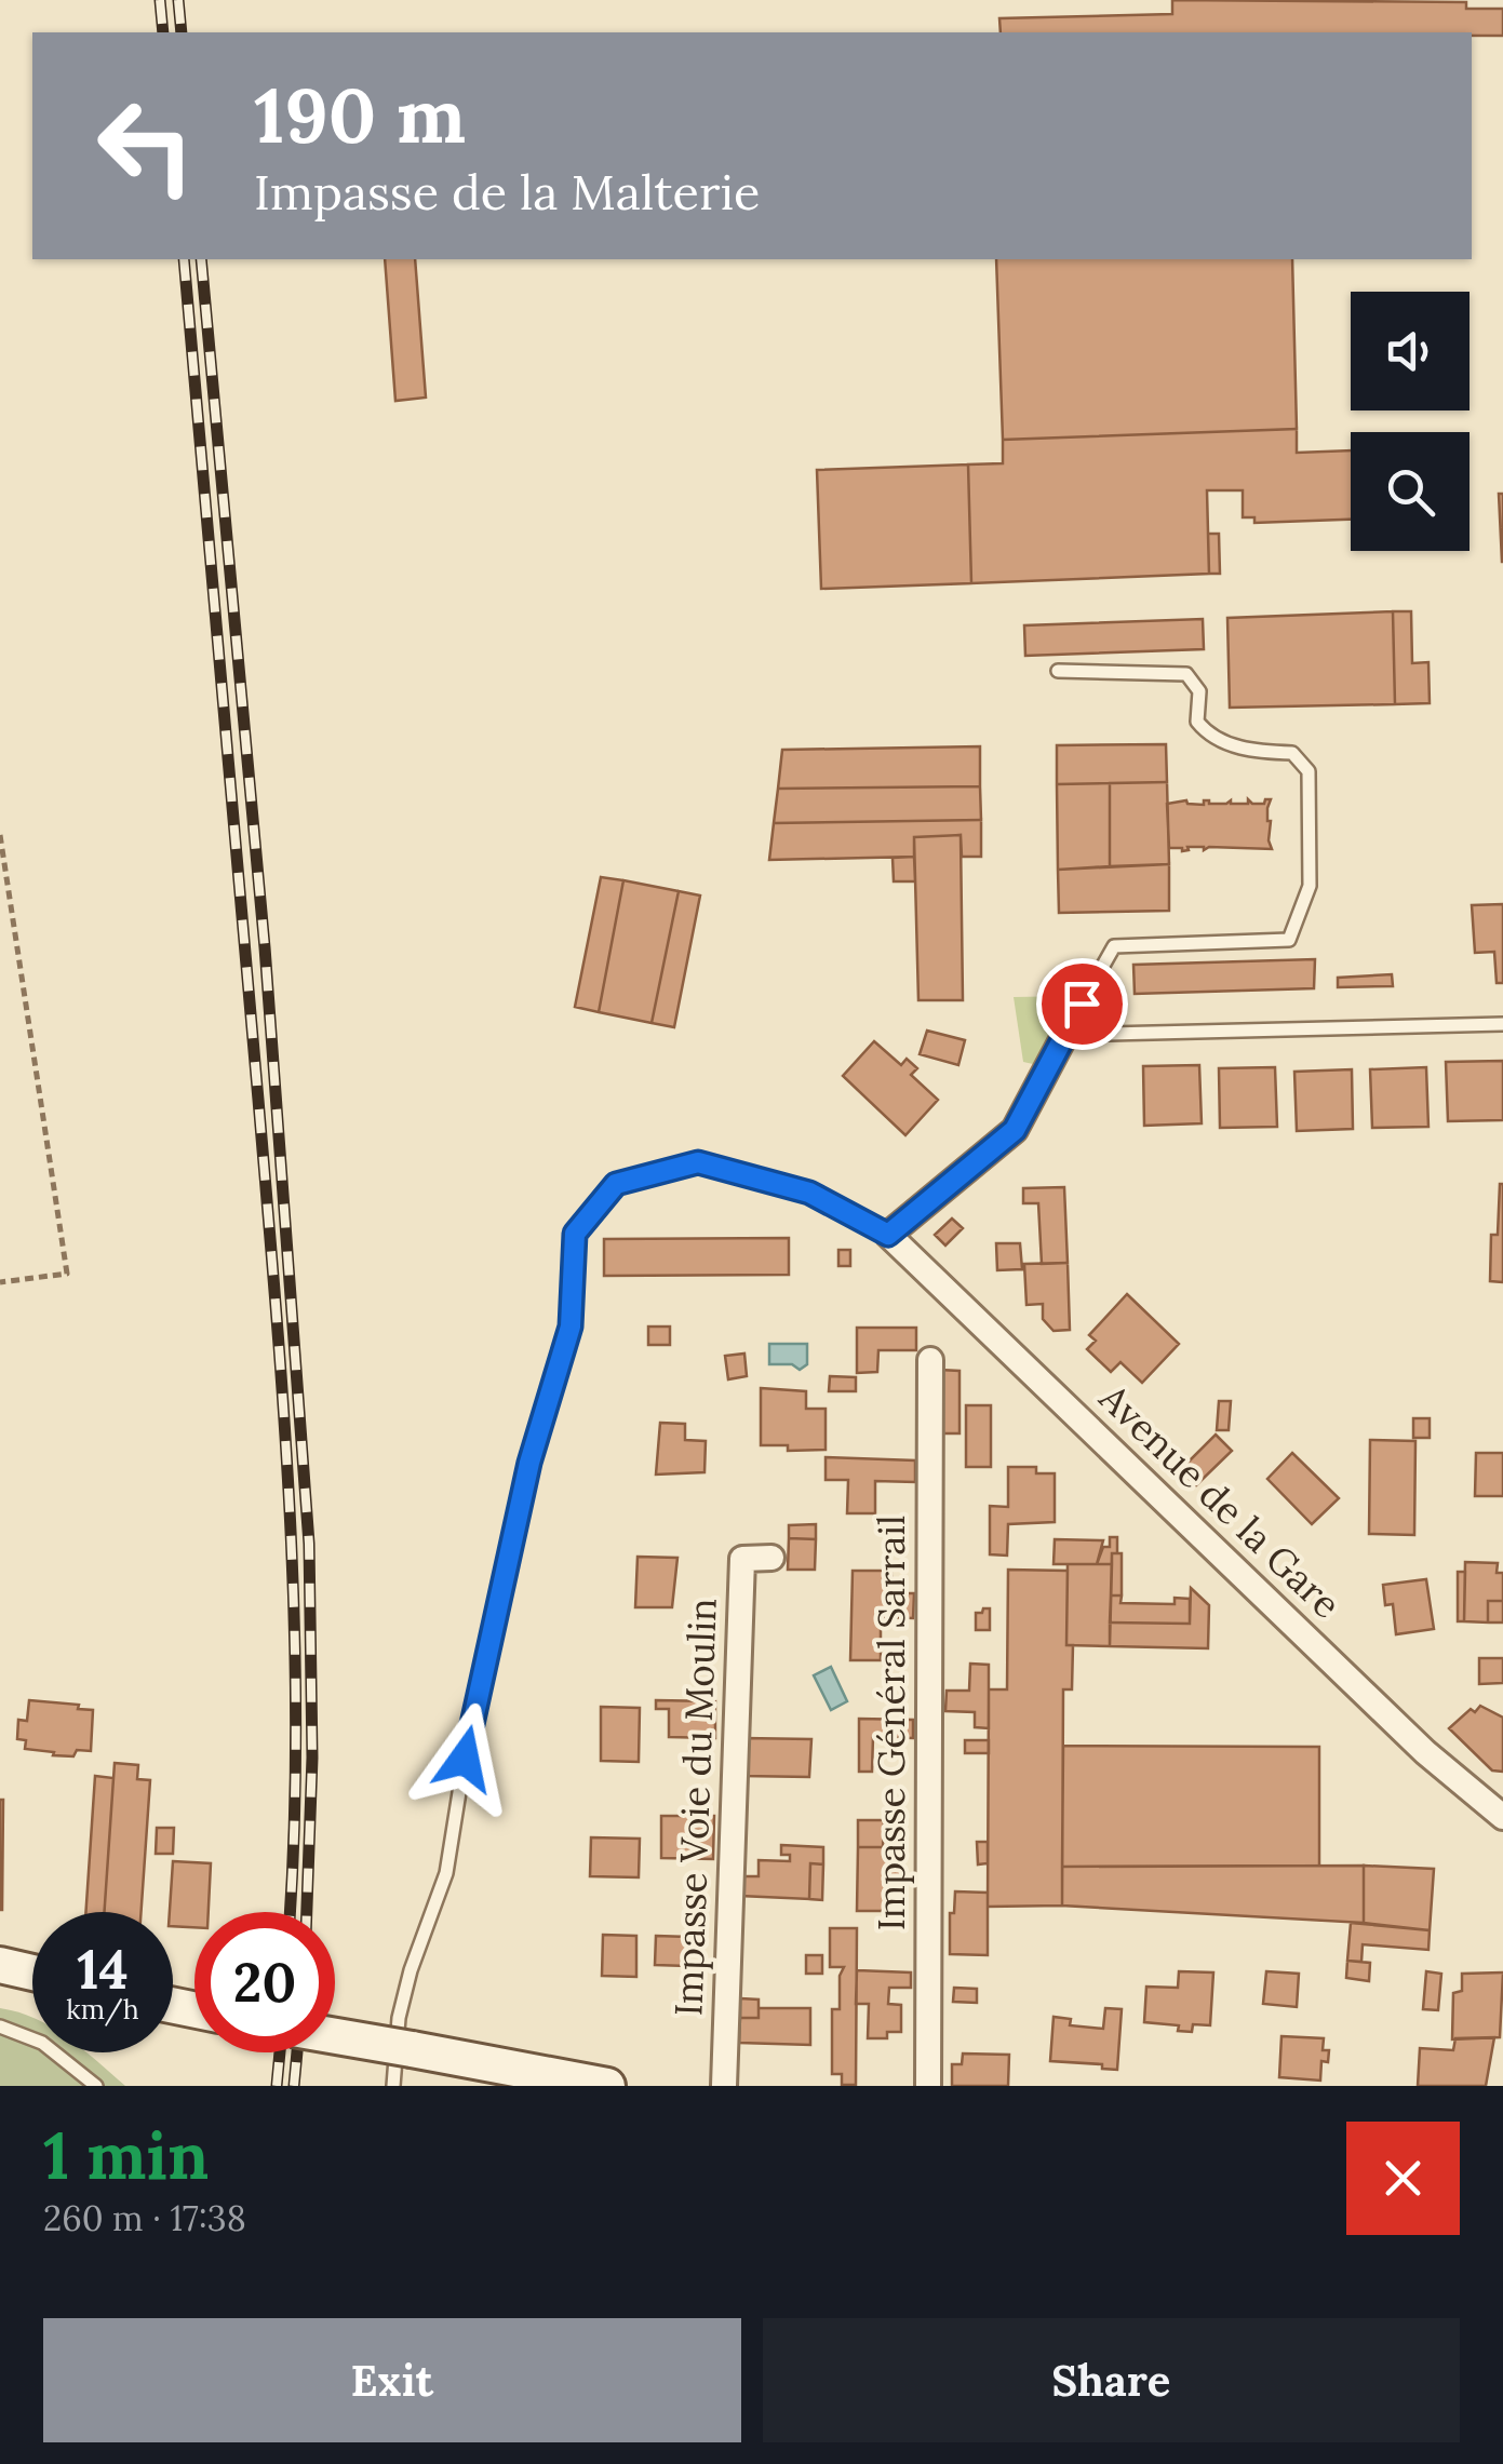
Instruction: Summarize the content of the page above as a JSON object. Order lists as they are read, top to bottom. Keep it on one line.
{"streets":{"street":["Avenue de la Gare","Impasse Général Sarrail","Impasse Voie du Moulin"]},"page":{"turn":["190 m","Impasse de la Malterie"],"speed":"14 km/h","limit":"20","heading":["1 min","260 m · 17:38"],"buttons":["Exit","Share"]}}
